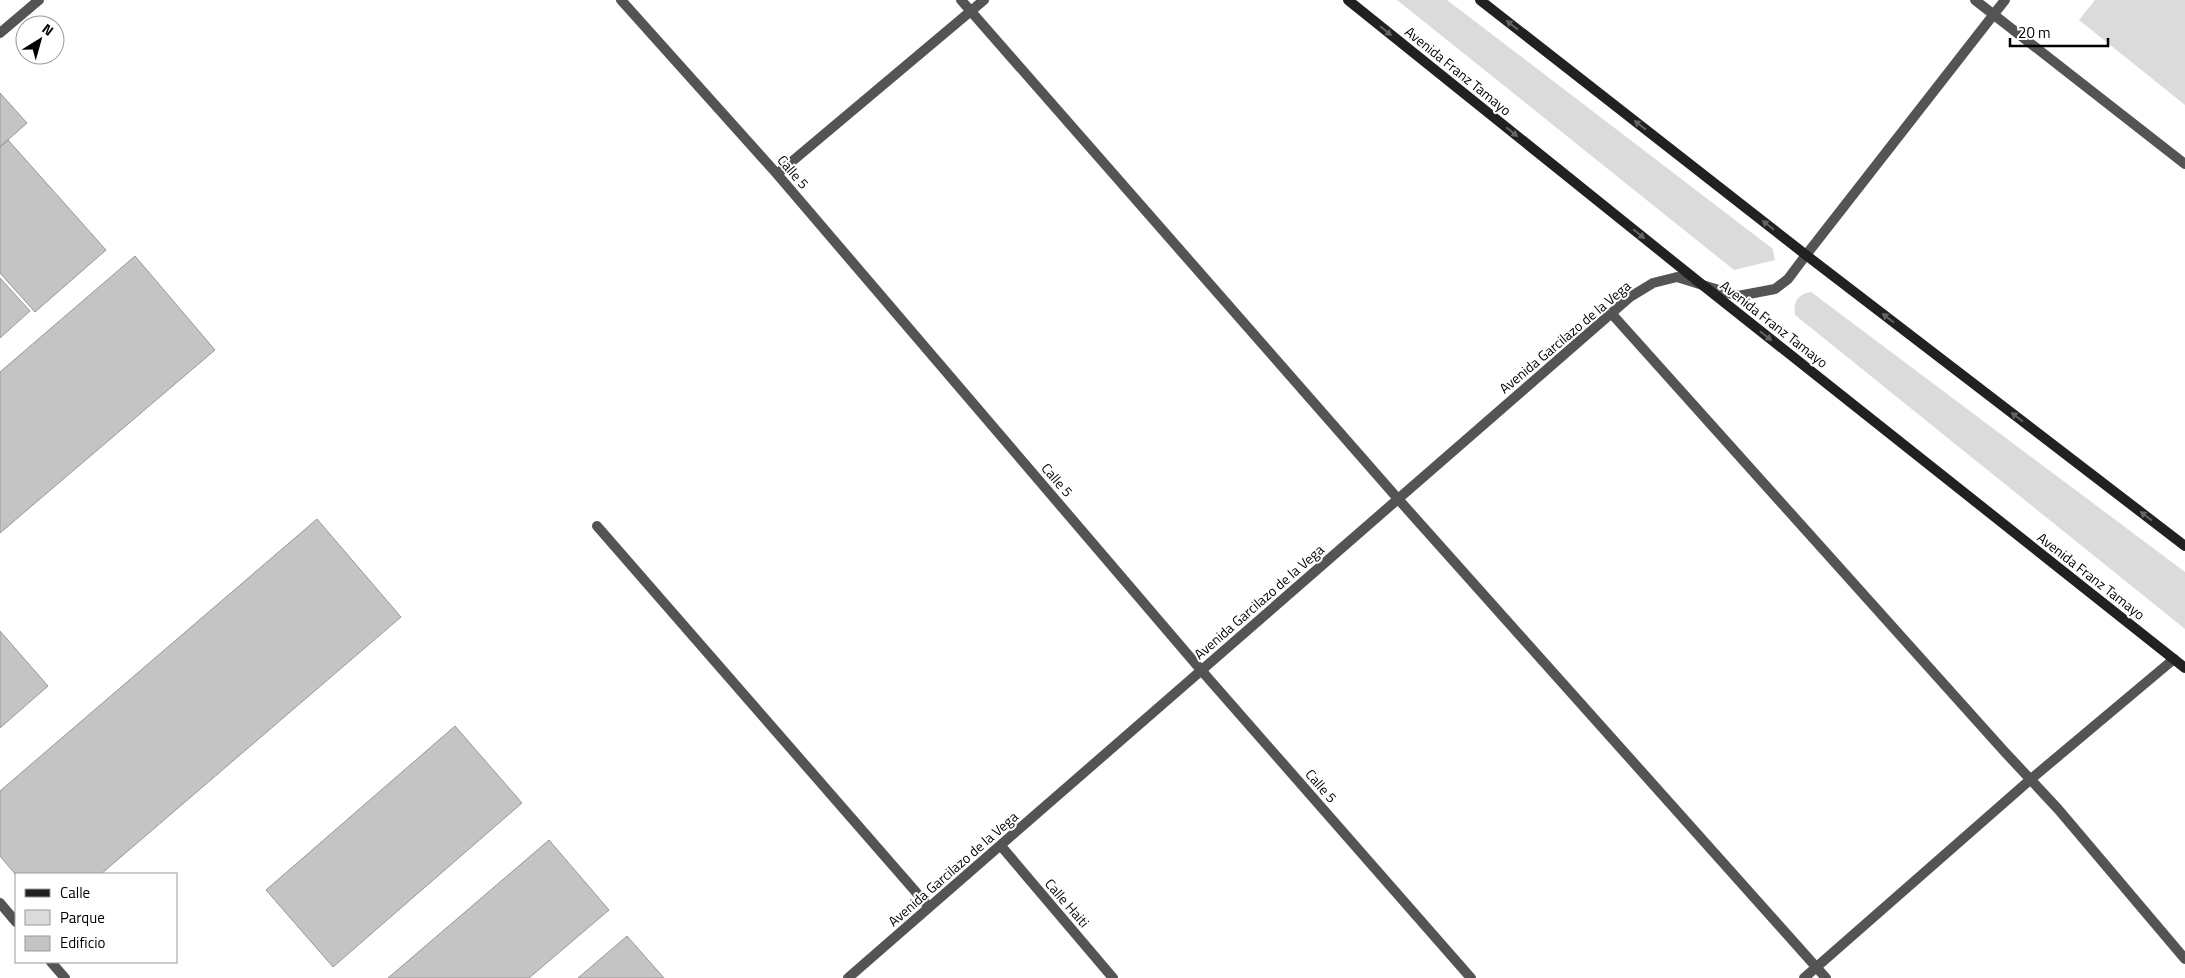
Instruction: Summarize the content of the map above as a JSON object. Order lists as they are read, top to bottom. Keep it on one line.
{"streets":{"main road":["Avenida Franz Tamayo"],"street":["Calle 5","Avenida Garcilazo de la Vega","Calle Haiti"]},"crossings":[["Avenida Franz Tamayo","Avenida Garcilazo de la Vega"],["Calle 5","Avenida Garcilazo de la Vega"],["Avenida Garcilazo de la Vega","Calle Haiti"]],"legend":["Calle","Parque","Edificio"],"scale_bar":"20 m","north":"top right"}
